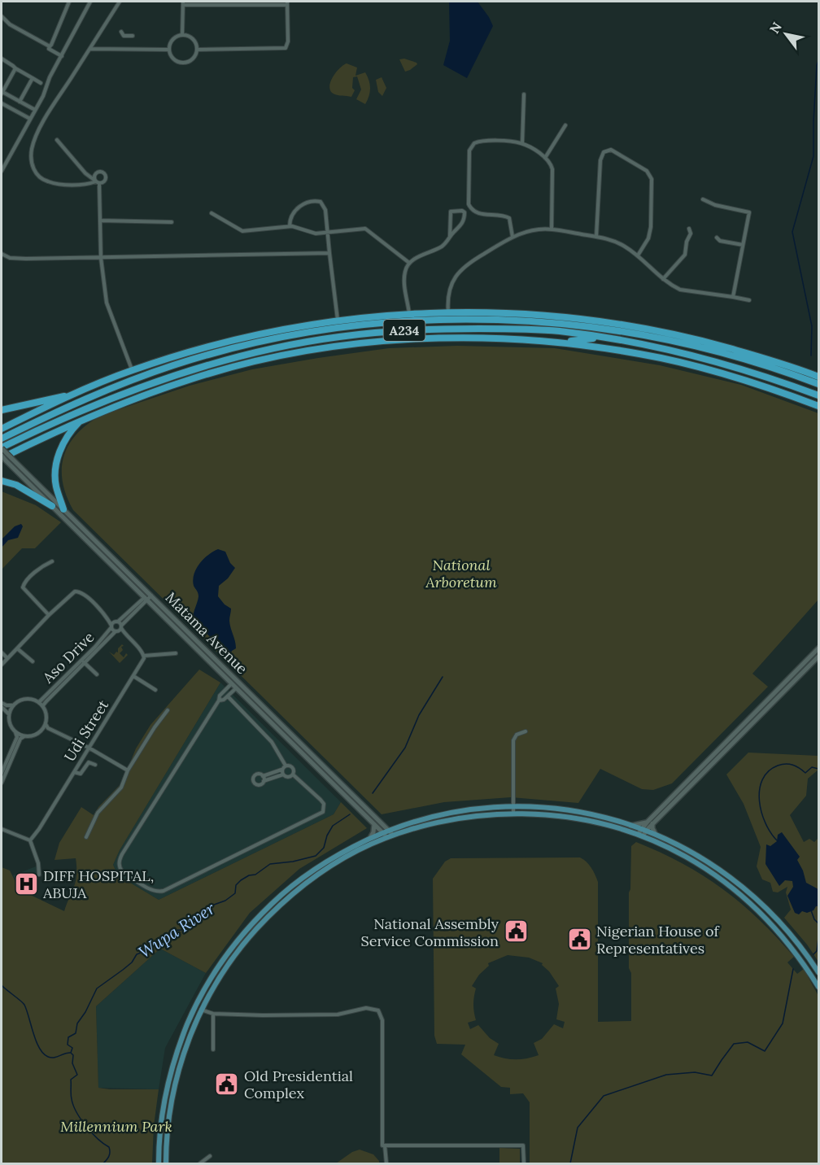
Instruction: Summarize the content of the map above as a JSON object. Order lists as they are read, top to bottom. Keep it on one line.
{"streets":{"highway":["A234"],"main road":["Matama Avenue"],"street":["Aso Drive","Udi Street"]},"crossings":[["A234","Matama Avenue"]],"water":["Wupa River"],"parks":["National Arboretum","Millennium Park"],"places":{"hospital":["DIFF HOSPITAL, ABUJA"],"public building":["National Assembly Service Commission","Nigerian House of Representatives","Old Presidential Complex"]},"north":"top left"}
